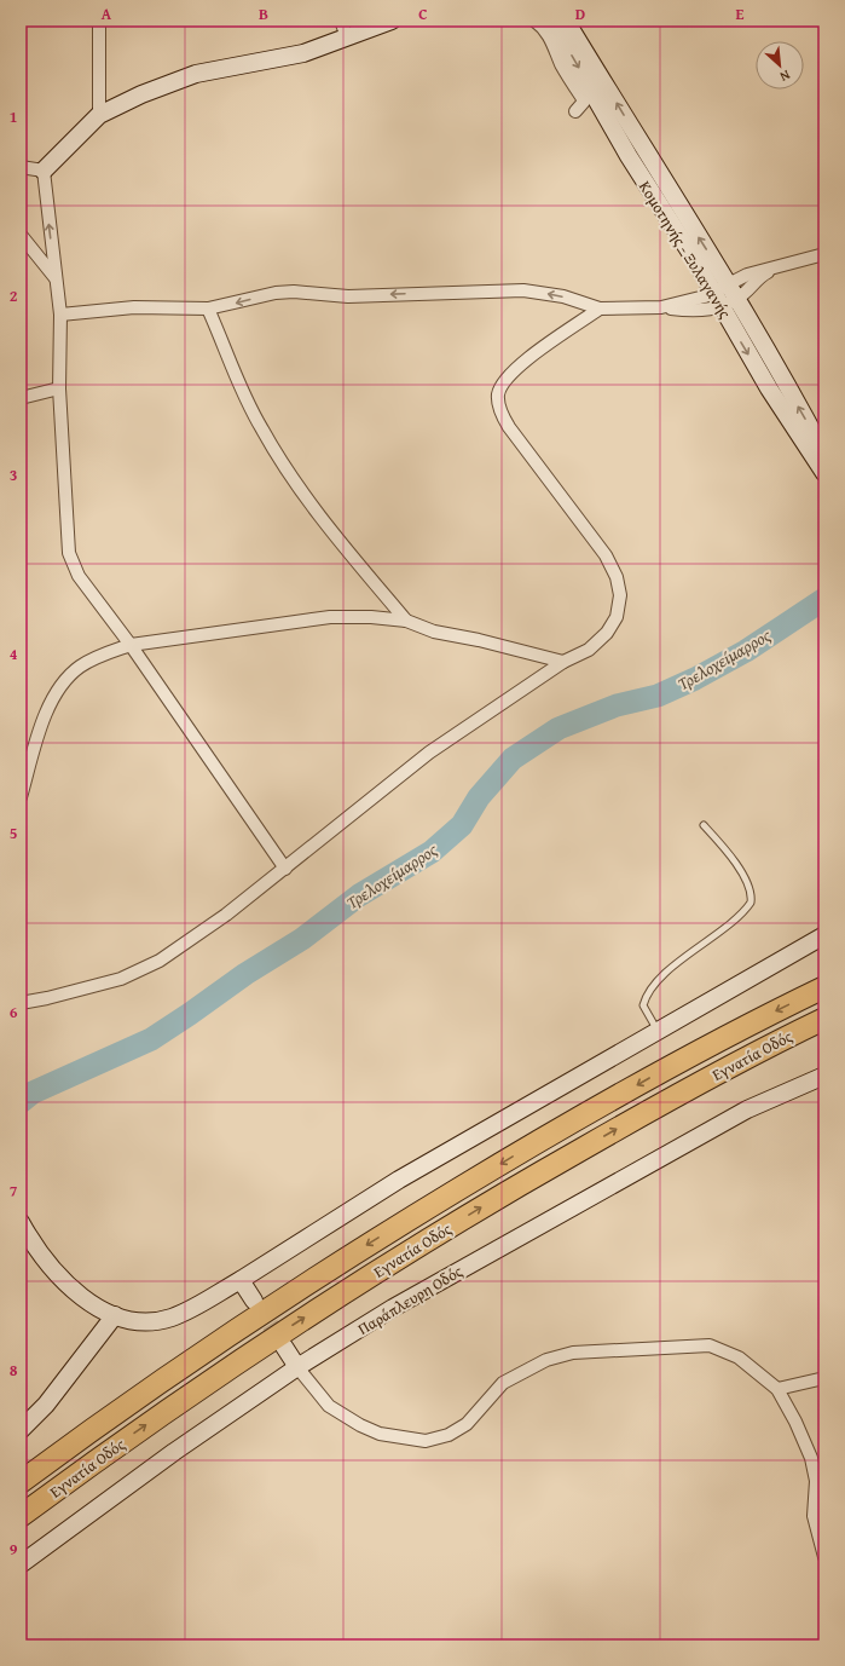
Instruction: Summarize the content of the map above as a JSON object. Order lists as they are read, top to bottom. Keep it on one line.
{"streets":{"highway":["Εγνατία Οδός"],"street":["Κομοτηνής - Ξυλαγανής","Παράπλευρη Οδός"]},"water":["Τρελοχείμαρρος"],"north":"bottom right","grid":{"columns":["A","B","C","D","E"],"rows":["1","2","3","4","5","6","7","8","9"]}}
